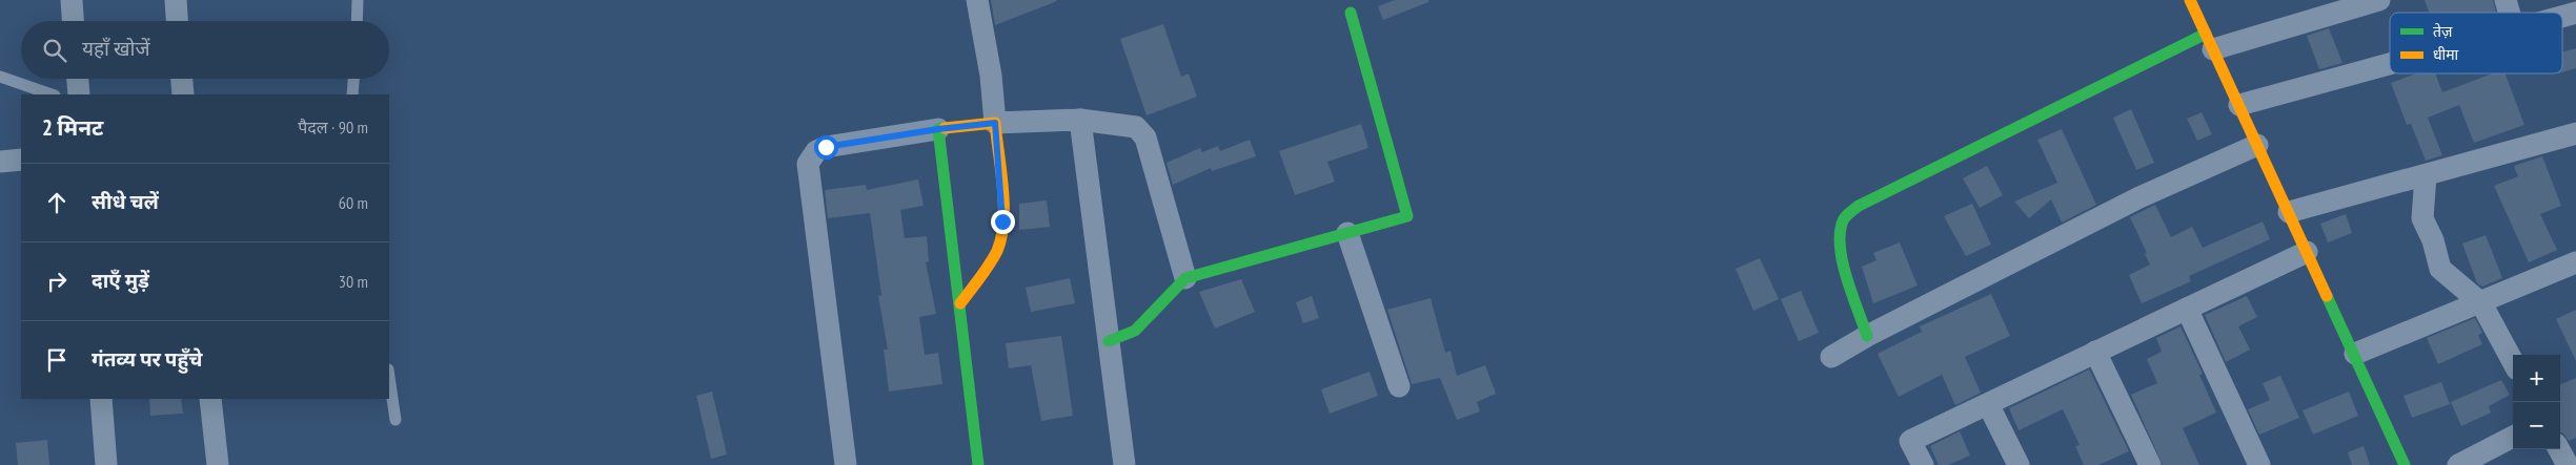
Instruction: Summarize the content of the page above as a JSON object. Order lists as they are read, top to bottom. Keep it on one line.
{"legend":["तेज़","धीमा"],"page":{"search":"यहाँ खोजें","heading":["2 मिनट","पैदल · 90 m"],"list":[["सीधे चलें","60 m"],["दाएँ मुड़ें","30 m"],"गंतव्य पर पहुँचे"],"map_buttons":["+","−"]}}
